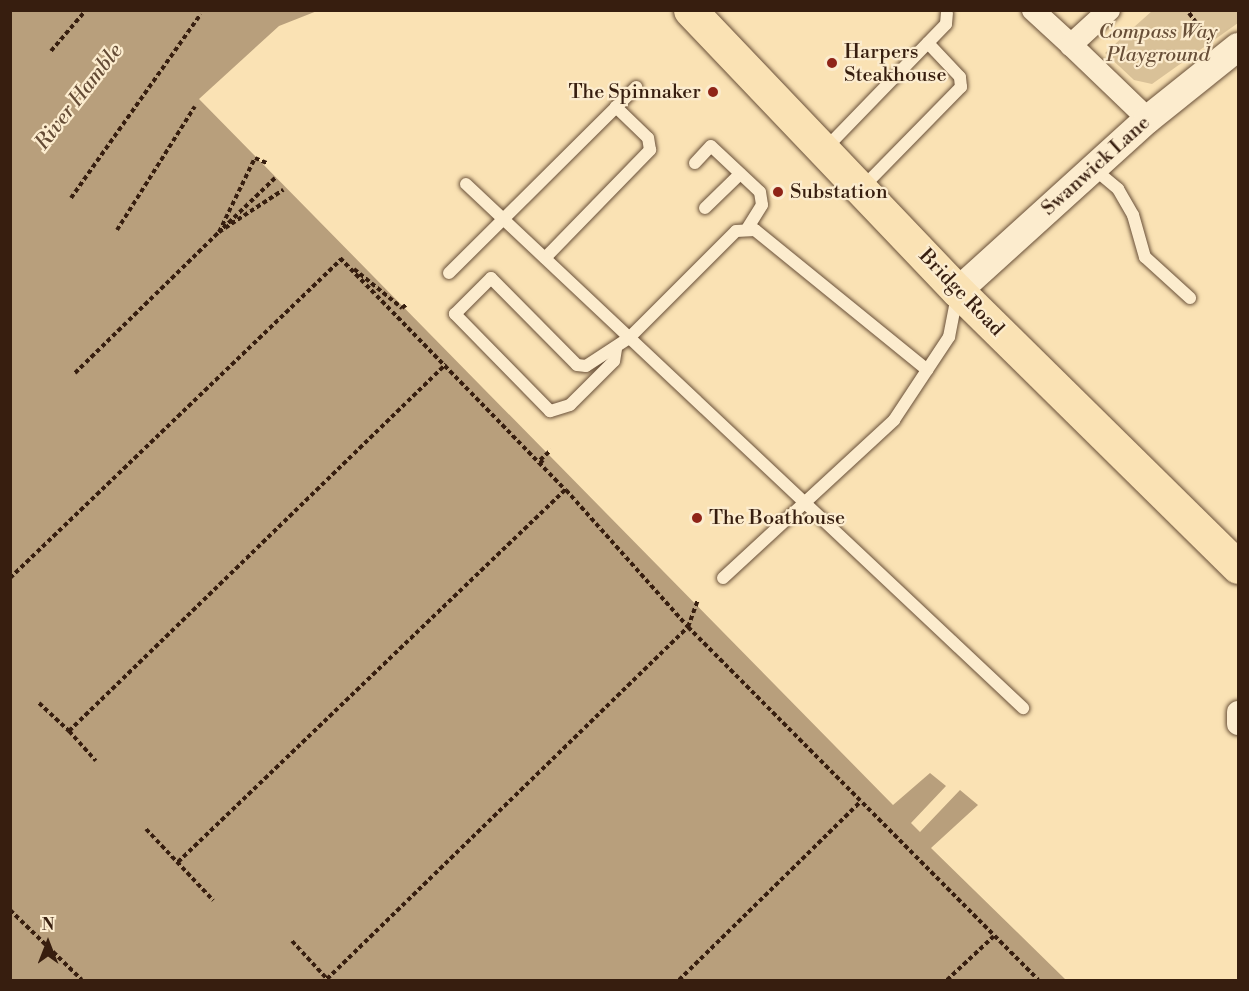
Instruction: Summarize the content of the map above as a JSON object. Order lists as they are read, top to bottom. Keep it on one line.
{"streets":{"main road":["Bridge Road"],"street":["Swanwick Lane"]},"crossings":[["Swanwick Lane","Bridge Road"]],"water":["River Hamble"],"parks":["Compass Way Playground"],"places":["Harpers Steakhouse","The Spinnaker","Substation","The Boathouse"],"north":"top"}
